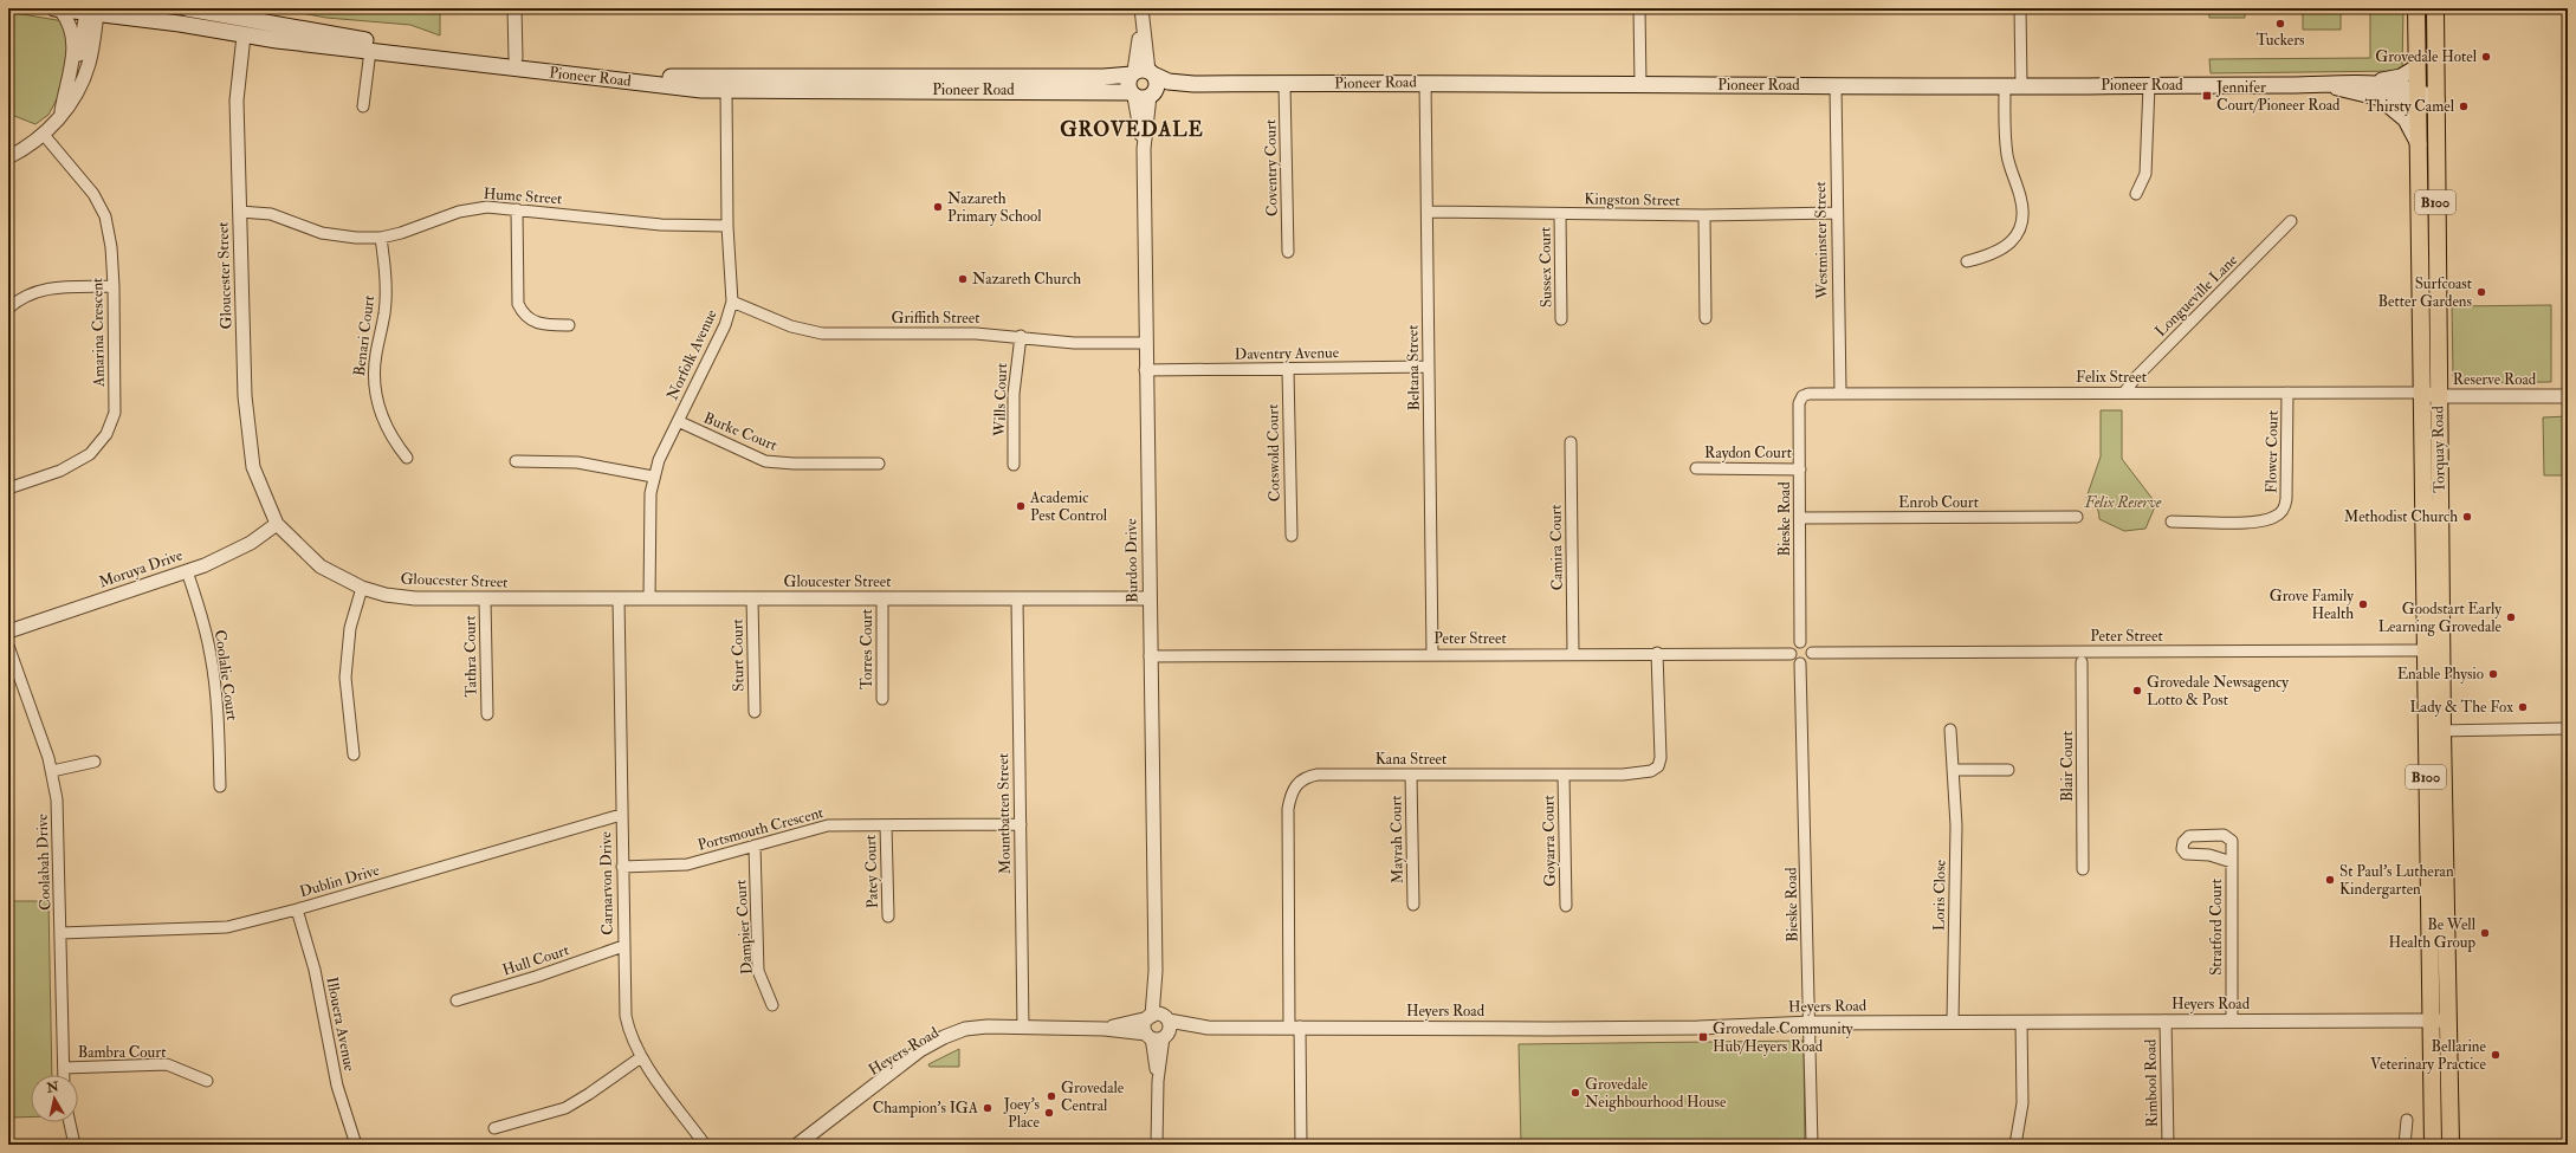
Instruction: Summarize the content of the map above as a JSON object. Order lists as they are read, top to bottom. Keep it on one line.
{"streets":{"main road":["Pioneer Road","B100","Torquay Road"],"street":["Coventry Court","Hume Street","Kingston Street","Westminster Street","Sussex Court","Gloucester Street","Longueville Lane","Griffith Street","Amarina Crescent","Benari Court","Daventry Avenue","Norfolk Avenue","Beltana Street","Felix Street","Reserve Road","Wills Court","Burke Court","Flower Court","Cotswold Court","Raydon Court","Enrob Court","Bieske Road","Camira Court","Burdoo Drive","Moruya Drive","Peter Street","Torres Court","Sturt Court","Tathra Court","Coolalie Court","Kana Street","Blair Court","Mountbatten Street","Portsmouth Crescent","Mayrah Court","Goyarra Court","Coolabah Drive","Patey Court","Dublin Drive","Carnarvon Drive","Loris Close","Dampier Court","Stratford Court","Hull Court","Heyers Road","Illouera Avenue","Bambra Court","Rimbool Road"]},"crossings":[["Pioneer Road","Coventry Court"],["Pioneer Road","Westminster Street"],["Pioneer Road","Gloucester Street"],["Pioneer Road","Norfolk Avenue"],["Pioneer Road","Beltana Street"],["Pioneer Road","Torquay Road"],["Pioneer Road","Burdoo Drive"],["Hume Street","Gloucester Street"],["Hume Street","Benari Court"],["Hume Street","Norfolk Avenue"],["Kingston Street","Westminster Street"],["Kingston Street","Sussex Court"],["Kingston Street","Beltana Street"],["Westminster Street","Felix Street"],["Gloucester Street","Norfolk Avenue"],["Gloucester Street","Burdoo Drive"],["Gloucester Street","Moruya Drive"],["Gloucester Street","Torres Court"],["Gloucester Street","Sturt Court"],["Gloucester Street","Tathra Court"],["Gloucester Street","Mountbatten Street"],["Gloucester Street","Carnarvon Drive"],["Longueville Lane","Felix Street"],["Griffith Street","Norfolk Avenue"],["Griffith Street","Wills Court"],["Griffith Street","Burdoo Drive"],["Daventry Avenue","Beltana Street"],["Daventry Avenue","Cotswold Court"],["Daventry Avenue","Burdoo Drive"],["Norfolk Avenue","Burke Court"],["Beltana Street","Peter Street"],["Felix Street","Reserve Road"],["Felix Street","Torquay Road"],["Felix Street","Flower Court"],["Felix Street","Bieske Road"],["Reserve Road","Torquay Road"],["Torquay Road","Peter Street"],["Torquay Road","Heyers Road"],["Raydon Court","Bieske Road"],["Enrob Court","Bieske Road"],["Bieske Road","Peter Street"],["Bieske Road","Heyers Road"],["Camira Court","Peter Street"],["Burdoo Drive","Peter Street"],["Burdoo Drive","Heyers Road"],["Moruya Drive","Coolalie Court"],["Peter Street","Kana Street"],["Kana Street","Mayrah Court"],["Kana Street","Goyarra Court"],["Kana Street","Heyers Road"],["Mountbatten Street","Portsmouth Crescent"],["Mountbatten Street","Heyers Road"],["Portsmouth Crescent","Patey Court"],["Portsmouth Crescent","Carnarvon Drive"],["Portsmouth Crescent","Dampier Court"],["Coolabah Drive","Dublin Drive"],["Coolabah Drive","Bambra Court"],["Dublin Drive","Carnarvon Drive"],["Dublin Drive","Illouera Avenue"],["Carnarvon Drive","Hull Court"],["Loris Close","Heyers Road"],["Stratford Court","Heyers Road"],["Heyers Road","Rimbool Road"]],"districts":["GROVEDALE"],"parks":["Felix Reserve"],"places":{"other":["Tuckers","Grovedale Hotel","Thirsty Camel","Nazareth Primary School","Nazareth Church","Surfcoast Better Gardens","Academic Pest Control","Methodist Church","Grove Family Health","Goodstart Early Learning Grovedale","Enable Physio","Grovedale Newsagency Lotto & Post","Lady & The Fox","St Paul's Lutheran Kindergarten","Be Well Health Group","Bellarine Veterinary Practice","Grovedale Neighbourhood House","Grovedale Central","Champion's IGA","Joey's Place"],"transit":["Jennifer Court/Pioneer Road","Grovedale Community Hub/Heyers Road"]},"north":"top"}
